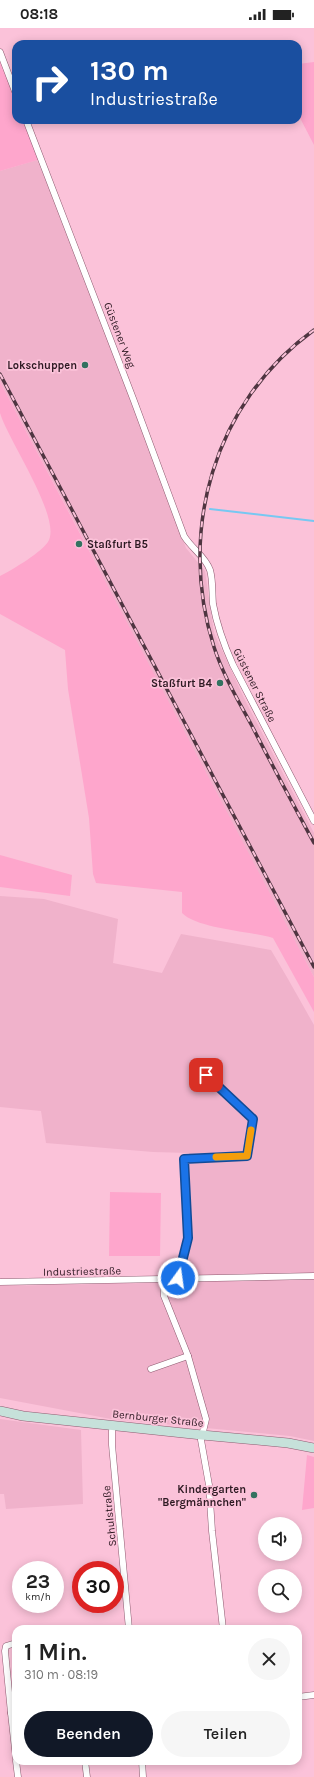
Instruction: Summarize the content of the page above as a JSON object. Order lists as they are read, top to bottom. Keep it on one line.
{"streets":{"main road":["Bernburger Straße"],"street":["Güstener Weg","Güstener Straße","Industriestraße","Schulstraße"]},"crossings":[["Güstener Weg","Güstener Straße"],["Bernburger Straße","Schulstraße"]],"places":["Lokschuppen","Staßfurt B5","Staßfurt B4","Kindergarten \"Bergmännchen\""],"page":{"status":"08:18","turn":["130 m","Industriestraße"],"speed":"23 km/h","limit":"30","heading":["1 Min.","310 m · 08:19"],"buttons":["Beenden","Teilen"]}}
